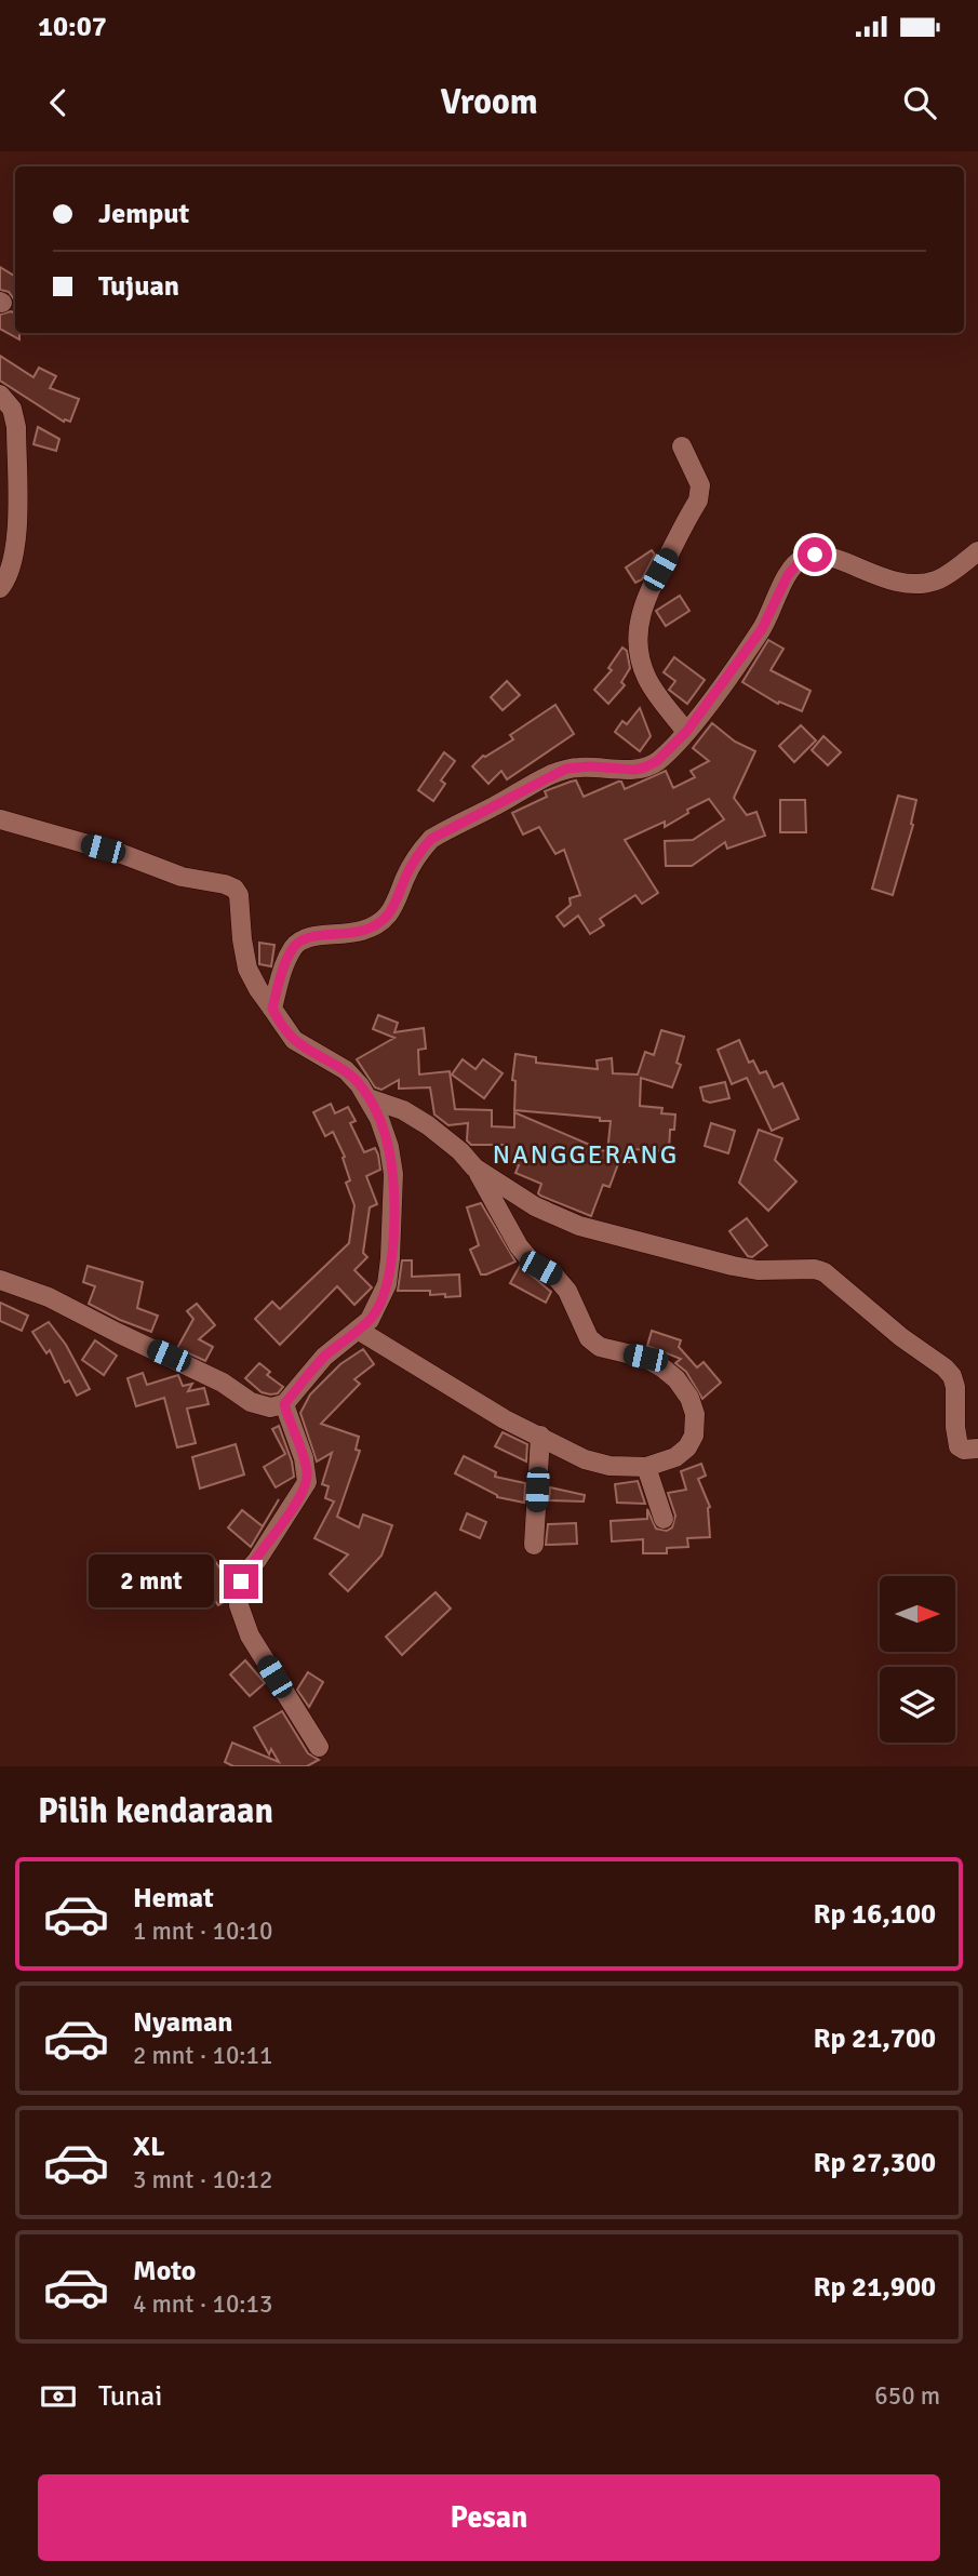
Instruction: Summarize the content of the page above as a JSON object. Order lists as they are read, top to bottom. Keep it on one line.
{"districts":["NANGGERANG"],"north":"right","page":{"status":"10:07","header":"Vroom","banner":["Jemput","Tujuan"],"bubble":"2 mnt","heading":"Pilih kendaraan","list":[{"name":"Hemat","note":"1 mnt · 10:10","value":"Rp 16,100"},{"name":"Nyaman","note":"2 mnt · 10:11","value":"Rp 21,700"},{"name":"XL","note":"3 mnt · 10:12","value":"Rp 27,300"},{"name":"Moto","note":"4 mnt · 10:13","value":"Rp 21,900"}],"pay":["Tunai","650 m"],"buttons":"Pesan"}}
